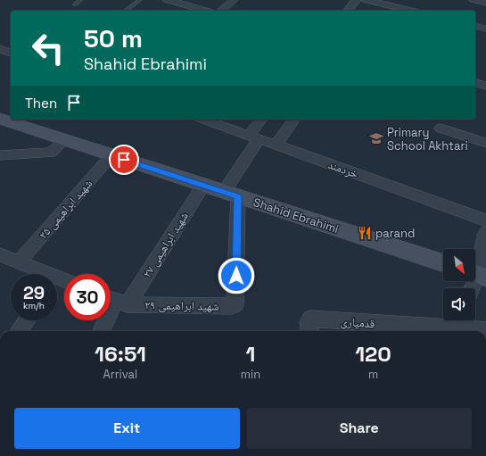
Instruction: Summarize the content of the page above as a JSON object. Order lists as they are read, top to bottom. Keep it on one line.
{"streets":{"street":["خردمند","شهید ابراهیمی ۲۵","Shahid Ebrahimi","شهید ابراهیمی ۲۷","شهید ابراهیمی ۲۹","قدمیاری"]},"crossings":[["شهید ابراهیمی ۲۵","Shahid Ebrahimi"],["Shahid Ebrahimi","شهید ابراهیمی ۲۷"],["Shahid Ebrahimi","شهید ابراهیمی ۲۹"],["شهید ابراهیمی ۲۷","شهید ابراهیمی ۲۹"]],"places":{"school or university":["Primary School Akhtari"],"restaurant":["parand"]},"north":"bottom right","page":{"turn":["50 m","Shahid Ebrahimi"],"then":"Then","speed":"29 km/h","limit":"30","eta":["16:51","Arrival","1","min","120","m"],"buttons":["Exit","Share"]}}
